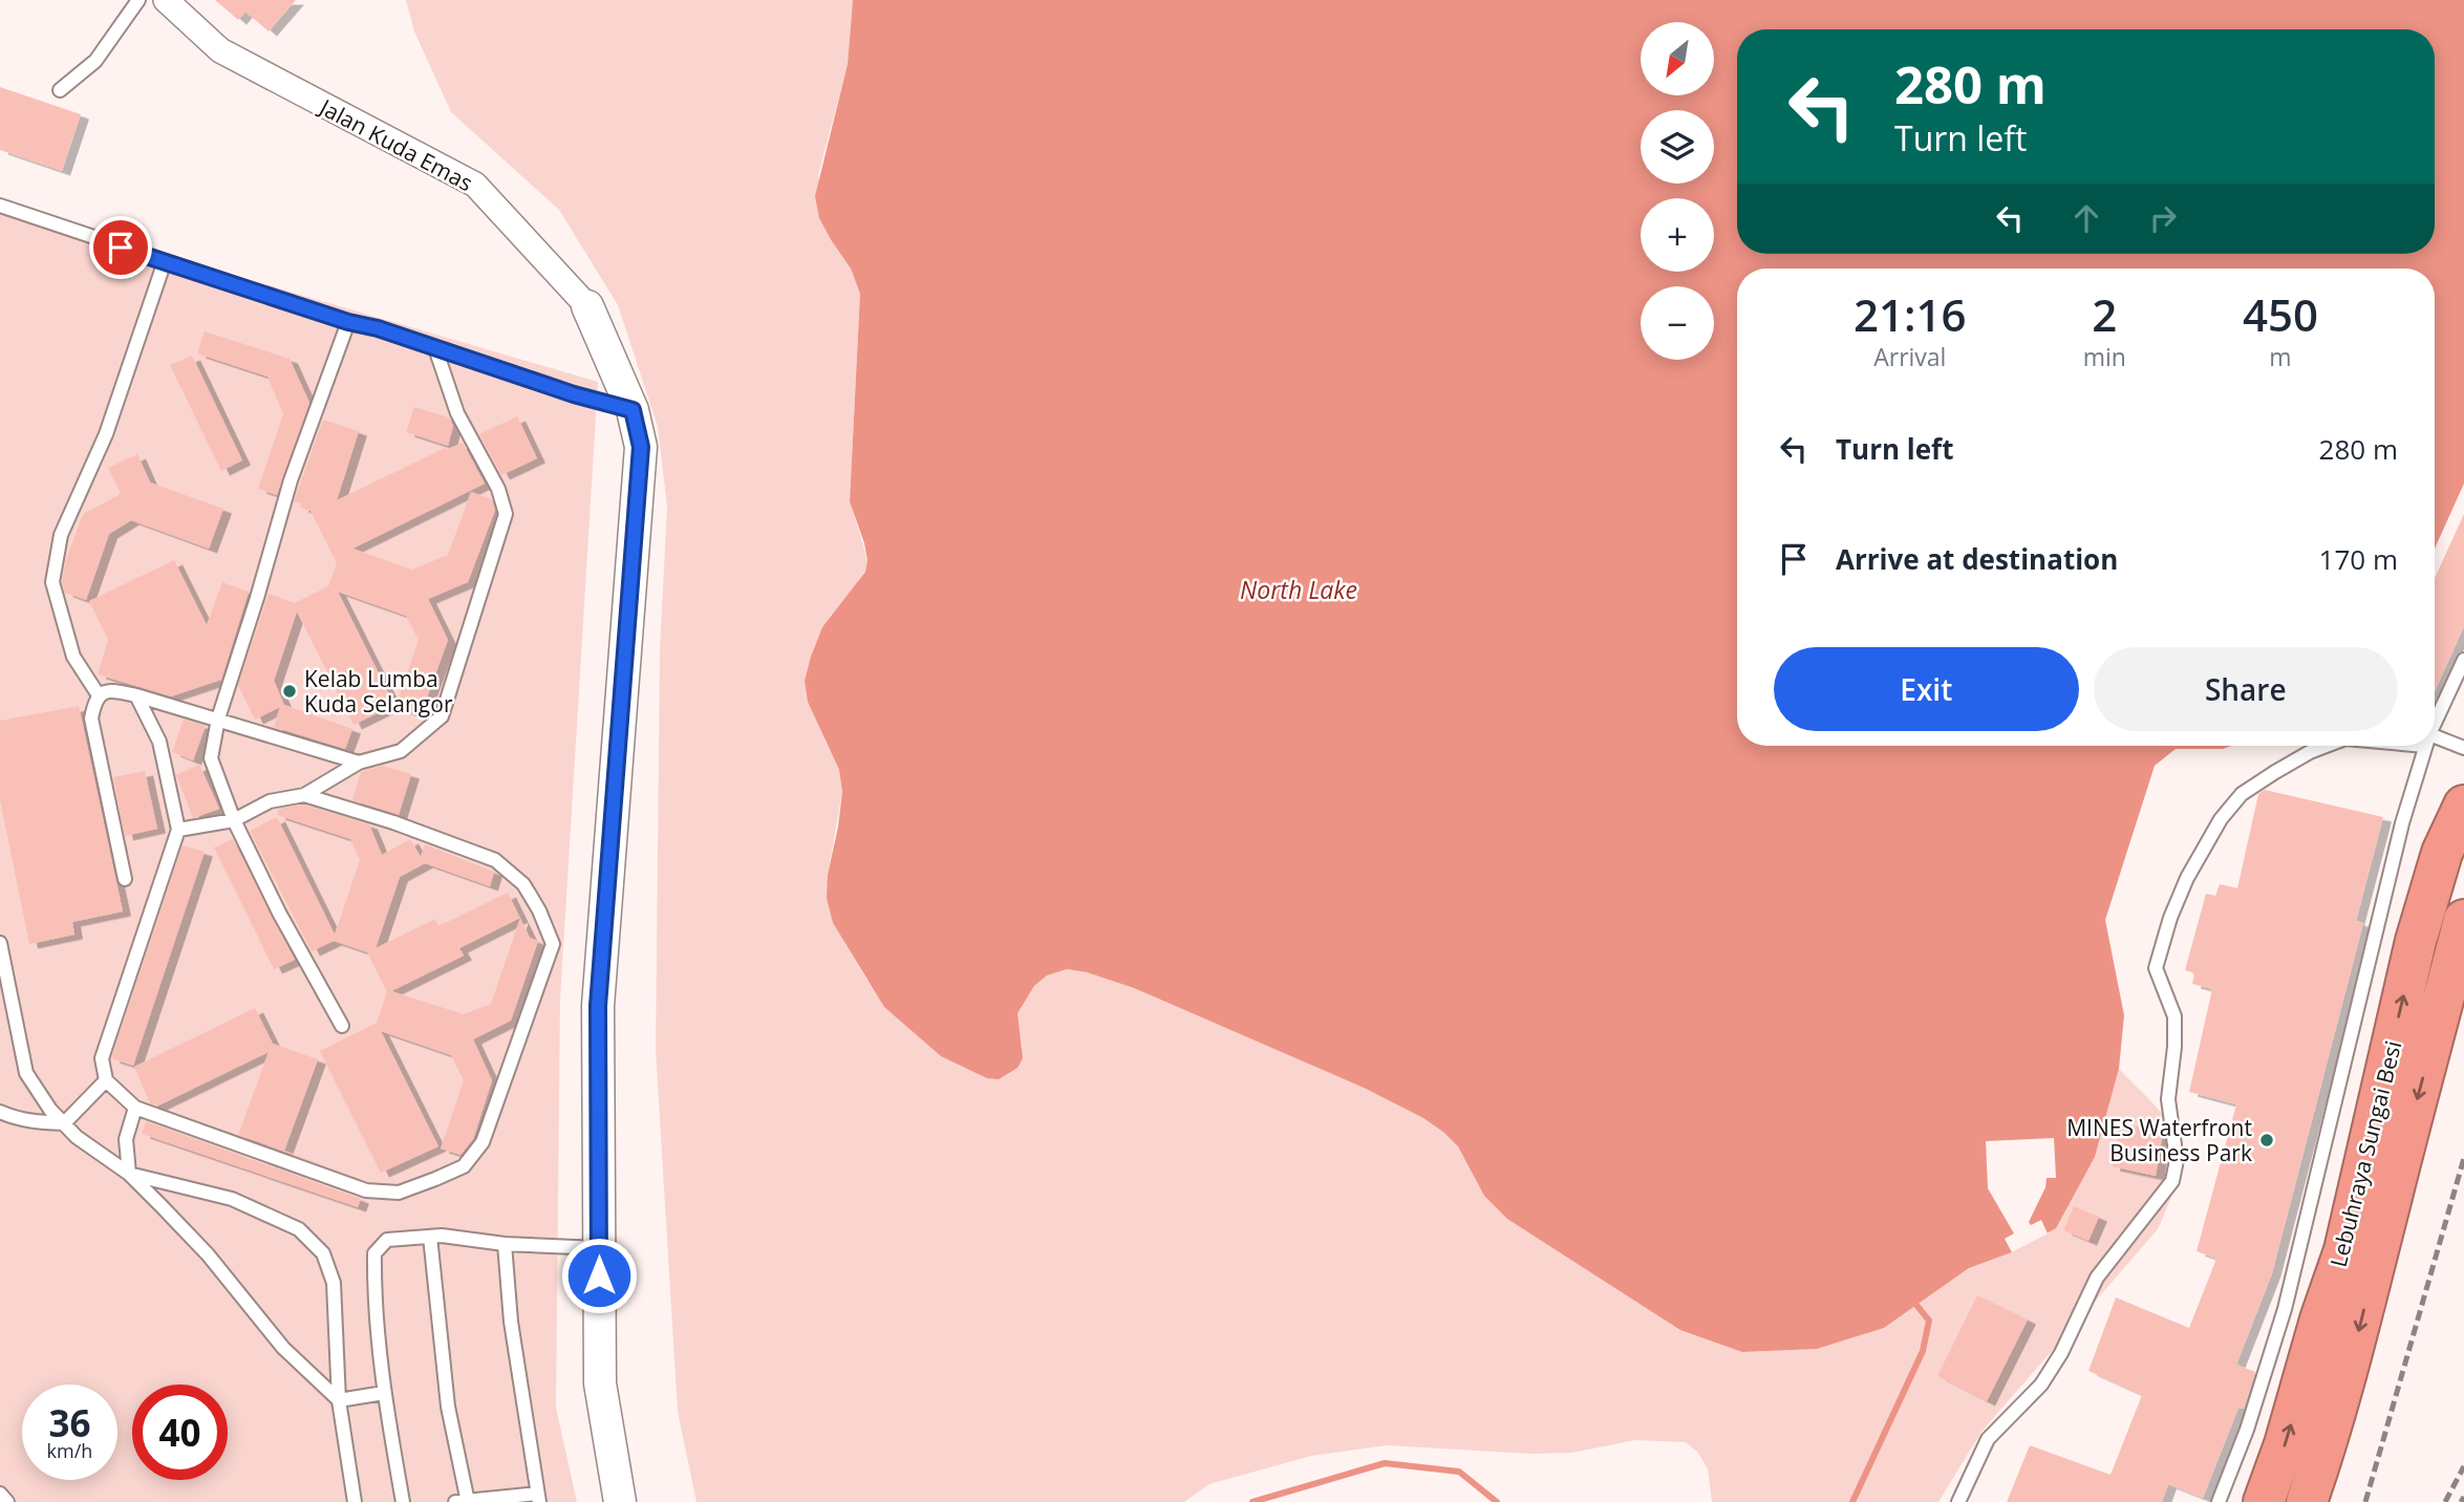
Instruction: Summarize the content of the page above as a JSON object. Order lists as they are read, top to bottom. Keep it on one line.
{"streets":{"highway":["Lebuhraya Sungai Besi"],"street":["Jalan Kuda Emas"]},"water":["North Lake"],"places":["Kelab Lumba Kuda Selangor","MINES Waterfront Business Park"],"north":"bottom left","page":{"map_buttons":["+","−"],"turn":["280 m","Turn left"],"eta":["21:16","Arrival","2","min","450","m"],"list":[{"name":"Turn left","value":"280 m"},{"name":"Arrive at destination","value":"170 m"}],"buttons":["Exit","Share"],"speed":"36 km/h","limit":"40"}}
